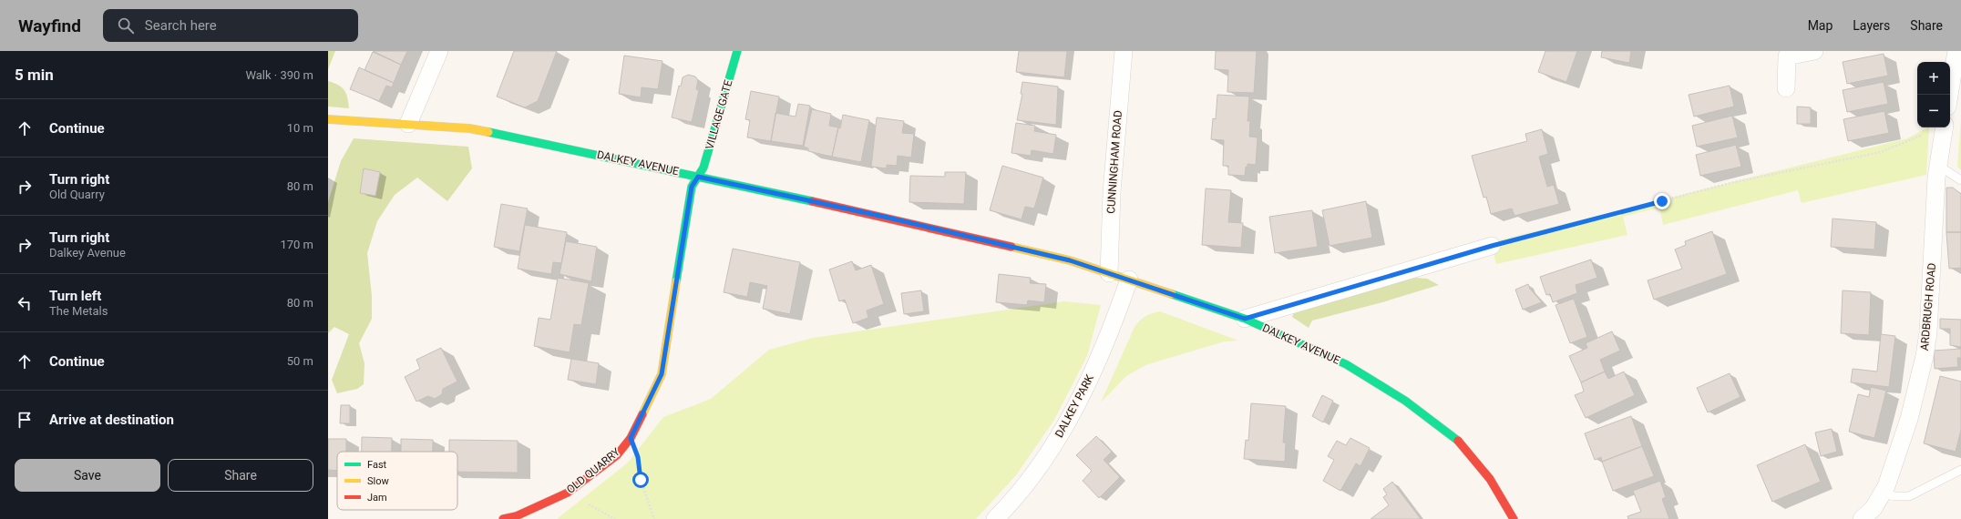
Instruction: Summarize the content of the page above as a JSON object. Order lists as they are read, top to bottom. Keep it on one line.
{"streets":{"street":["VILLAGE GATE","CUNNINGHAM ROAD","DALKEY AVENUE","ARDBRUGH ROAD","DALKEY PARK","OLD QUARRY"]},"crossings":[["VILLAGE GATE","DALKEY AVENUE"],["VILLAGE GATE","OLD QUARRY"],["CUNNINGHAM ROAD","DALKEY AVENUE"],["DALKEY AVENUE","DALKEY PARK"],["DALKEY AVENUE","OLD QUARRY"]],"legend":["Fast","Slow","Jam"],"page":{"header":"Wayfind","search":"Search here","nav":["Map","Layers","Share"],"heading":["5 min","Walk · 390 m"],"map_buttons":["+","−"],"list":[["Continue","10 m"],["Turn right","Old Quarry","80 m"],["Turn right","Dalkey Avenue","170 m"],["Turn left","The Metals","80 m"],["Continue","50 m"],"Arrive at destination"],"buttons":["Save","Share"]}}
